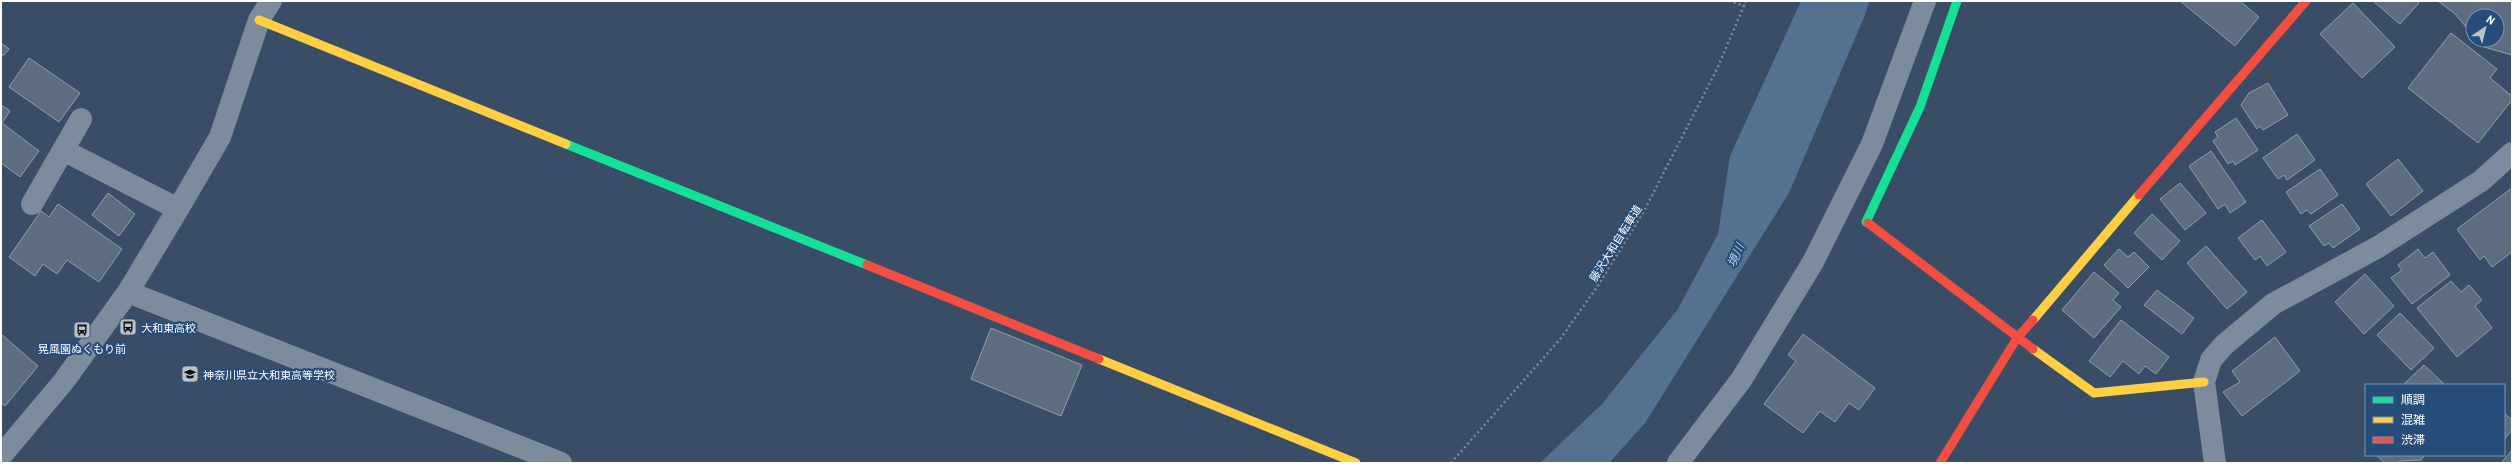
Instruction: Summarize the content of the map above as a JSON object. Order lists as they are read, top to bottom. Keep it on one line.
{"streets":{"path":["藤沢大和自転車道"]},"water":["境川"],"places":{"bus stop":["大和東高校","晃風園ぬくもり前"],"school or university":["神奈川県立大和東高等学校"]},"legend":["順調","混雑","渋滞"],"north":"top right"}
